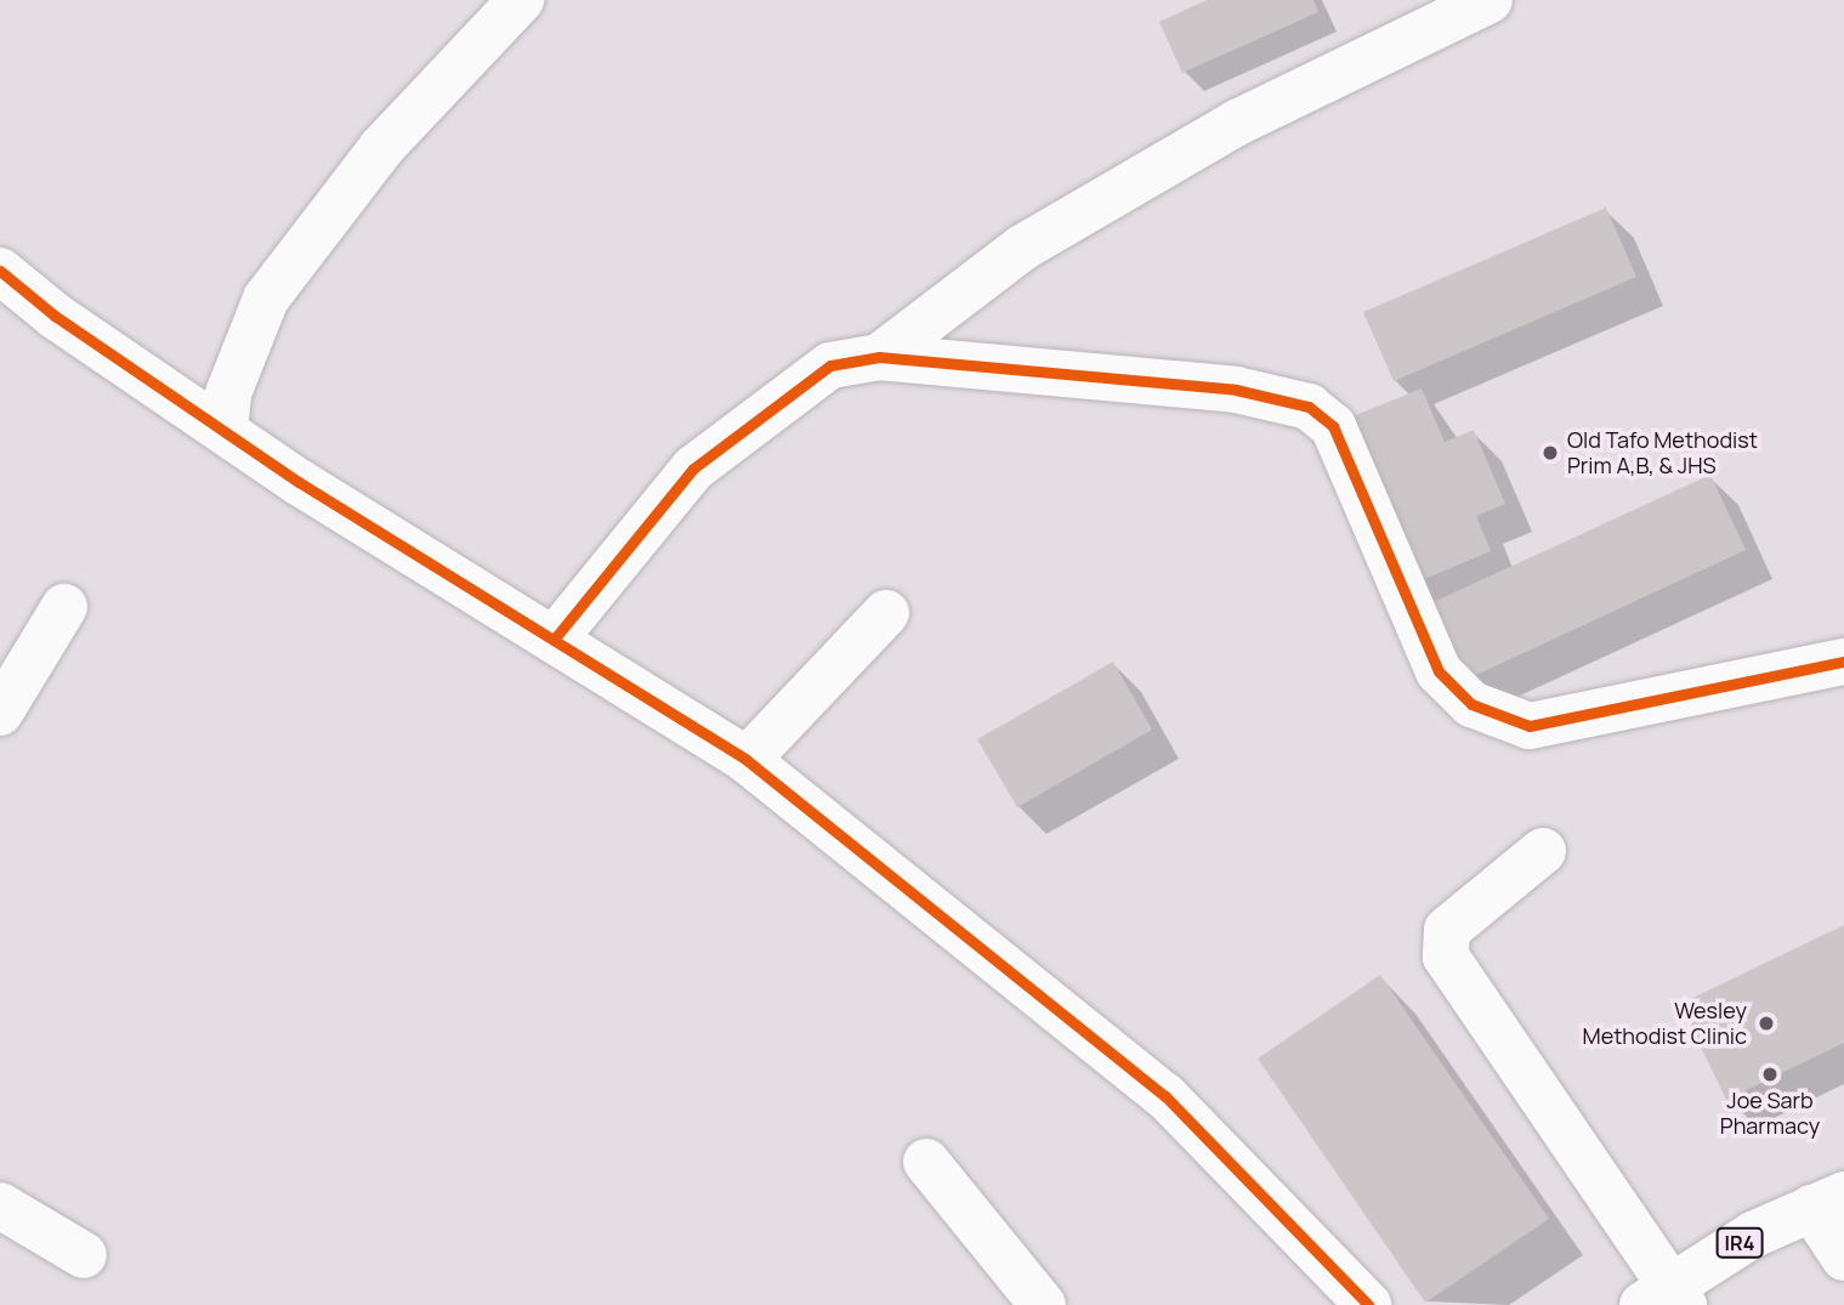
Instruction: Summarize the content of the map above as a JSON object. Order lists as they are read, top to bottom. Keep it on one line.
{"streets":{"street":["IR4"]},"places":["Old Tafo Methodist Prim A,B, & JHS","Wesley Methodist Clinic","Joe Sarb Pharmacy"]}
